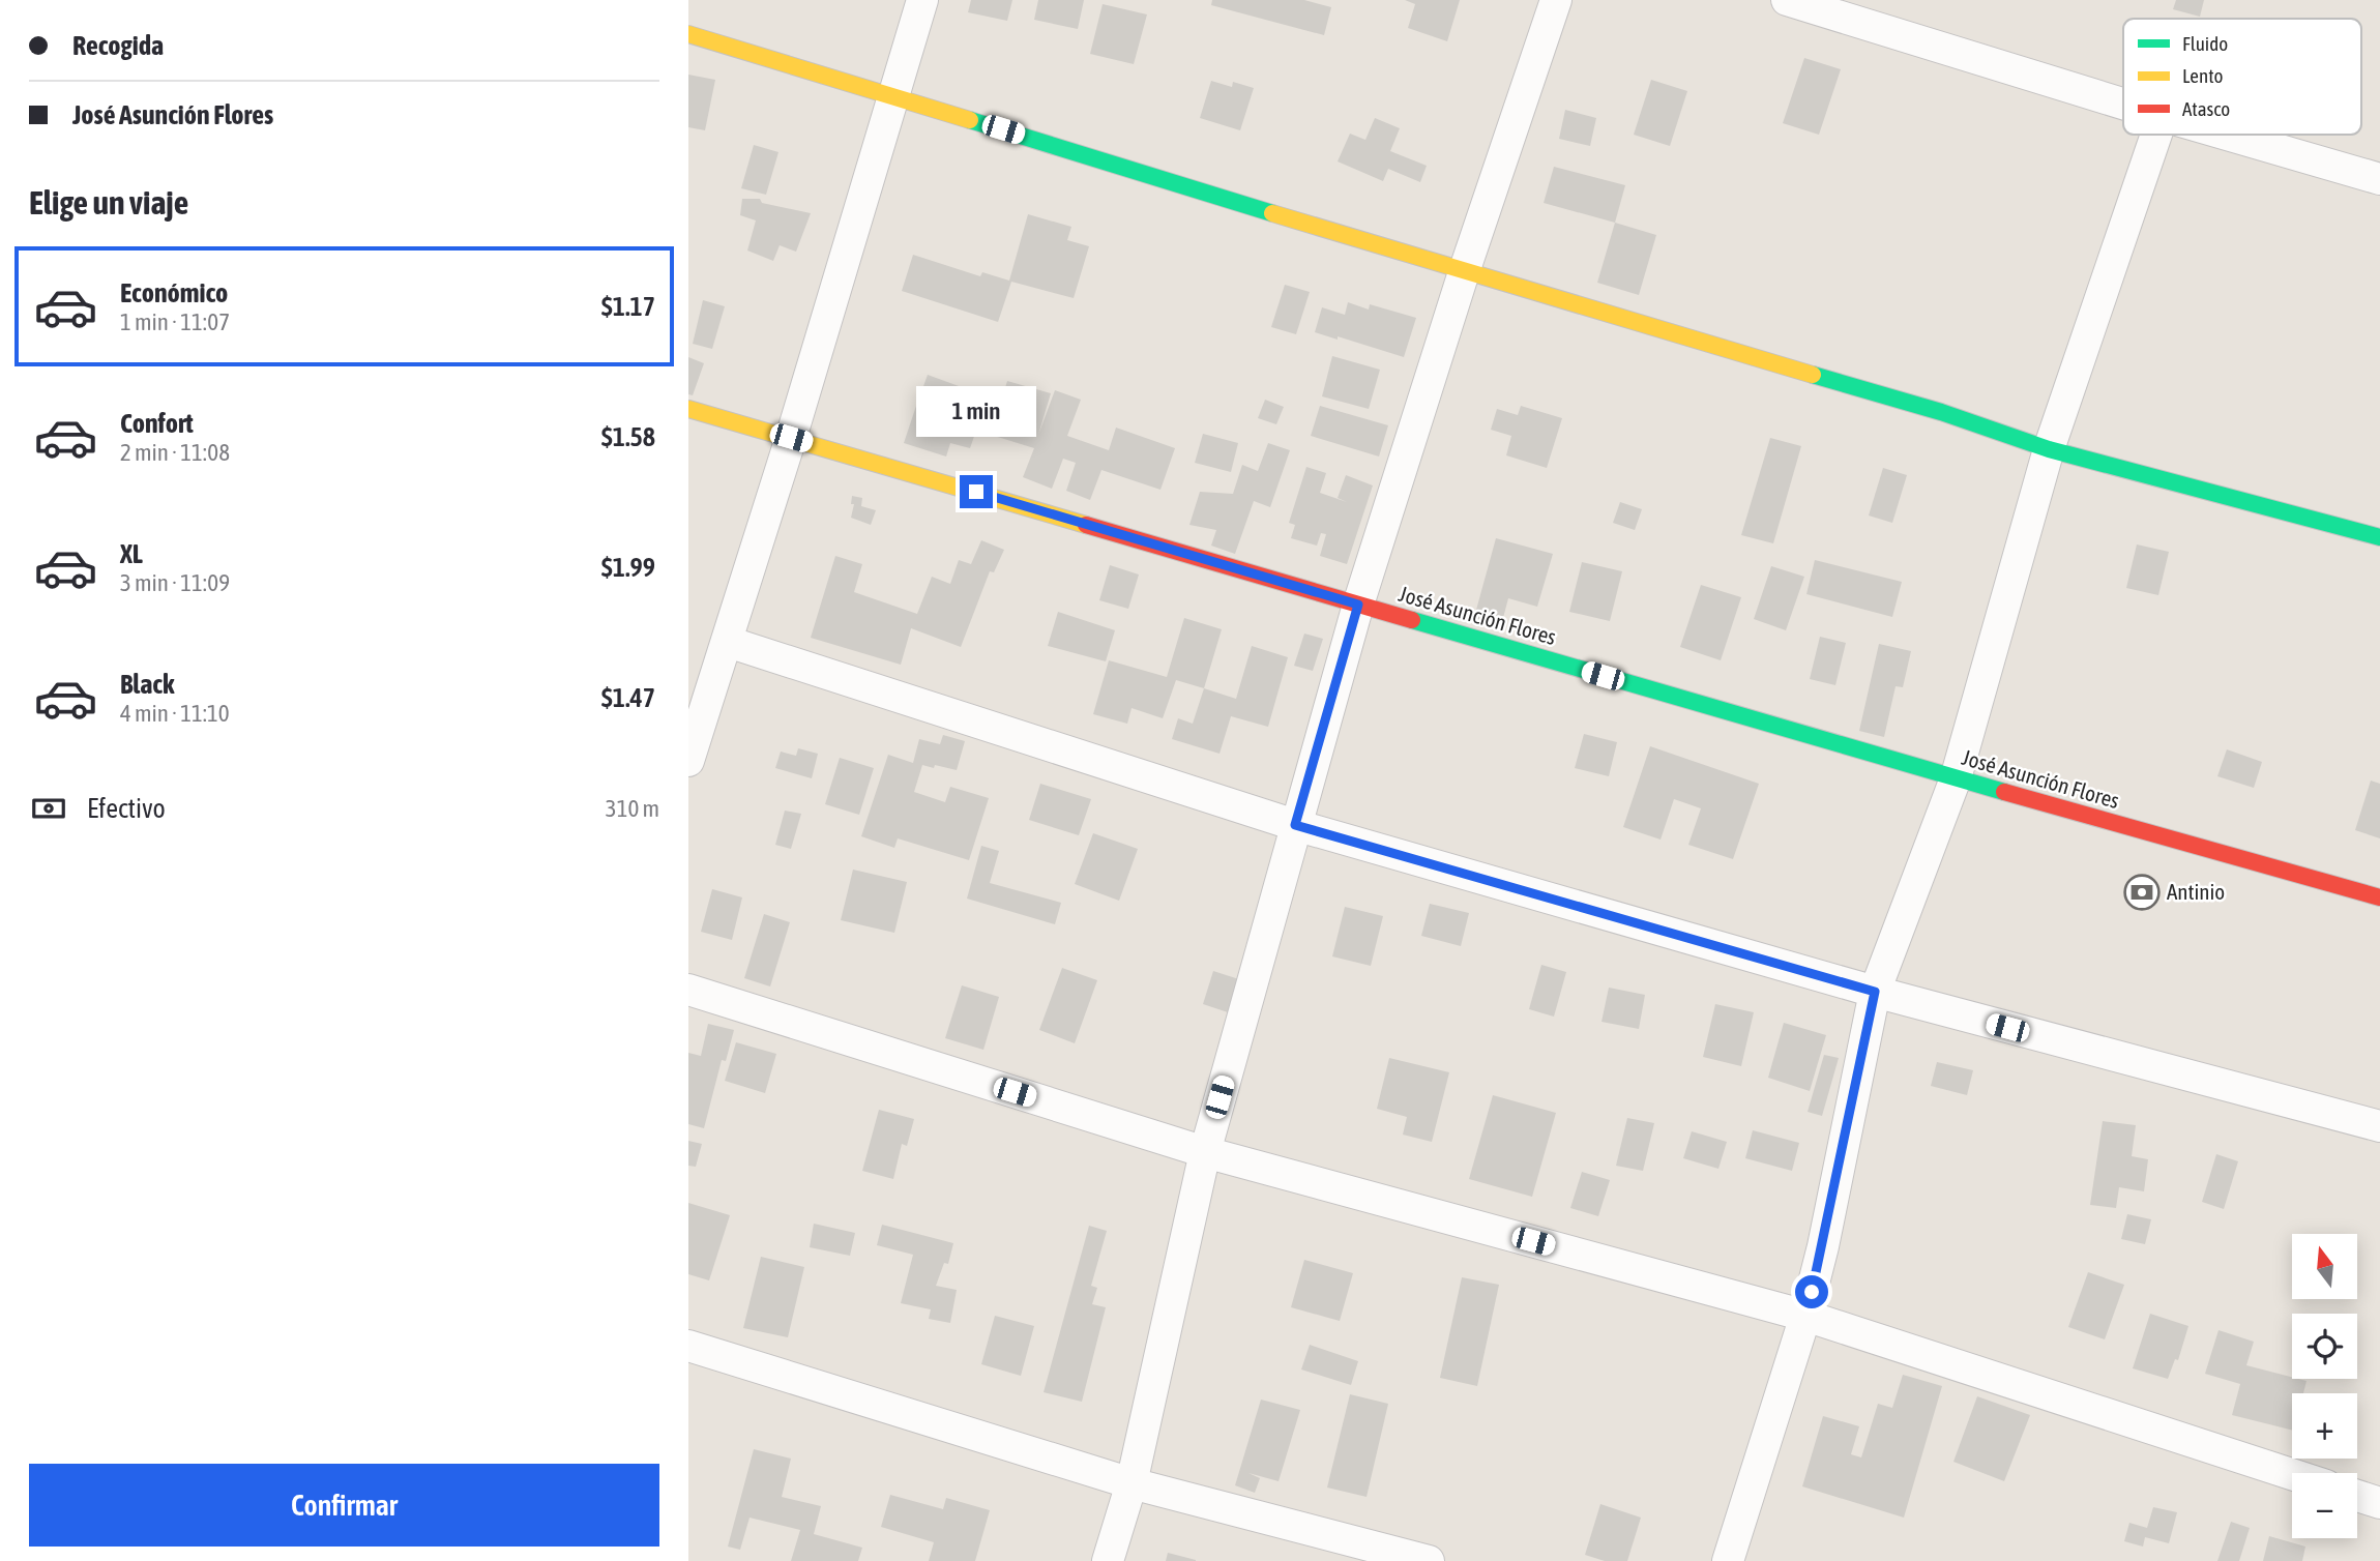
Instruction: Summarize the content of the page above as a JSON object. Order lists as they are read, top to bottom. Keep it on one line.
{"streets":{"street":["José Asunción Flores"]},"places":{"bank":["Antinio"]},"legend":["Fluido","Lento","Atasco"],"north":"top","page":{"banner":["Recogida","José Asunción Flores"],"heading":"Elige un viaje","list":[{"name":"Económico","note":"1 min · 11:07","value":"$1.17"},{"name":"Confort","note":"2 min · 11:08","value":"$1.58"},{"name":"XL","note":"3 min · 11:09","value":"$1.99"},{"name":"Black","note":"4 min · 11:10","value":"$1.47"}],"bubble":"1 min","pay":["Efectivo","310 m"],"map_buttons":["+","−"],"buttons":"Confirmar"}}
